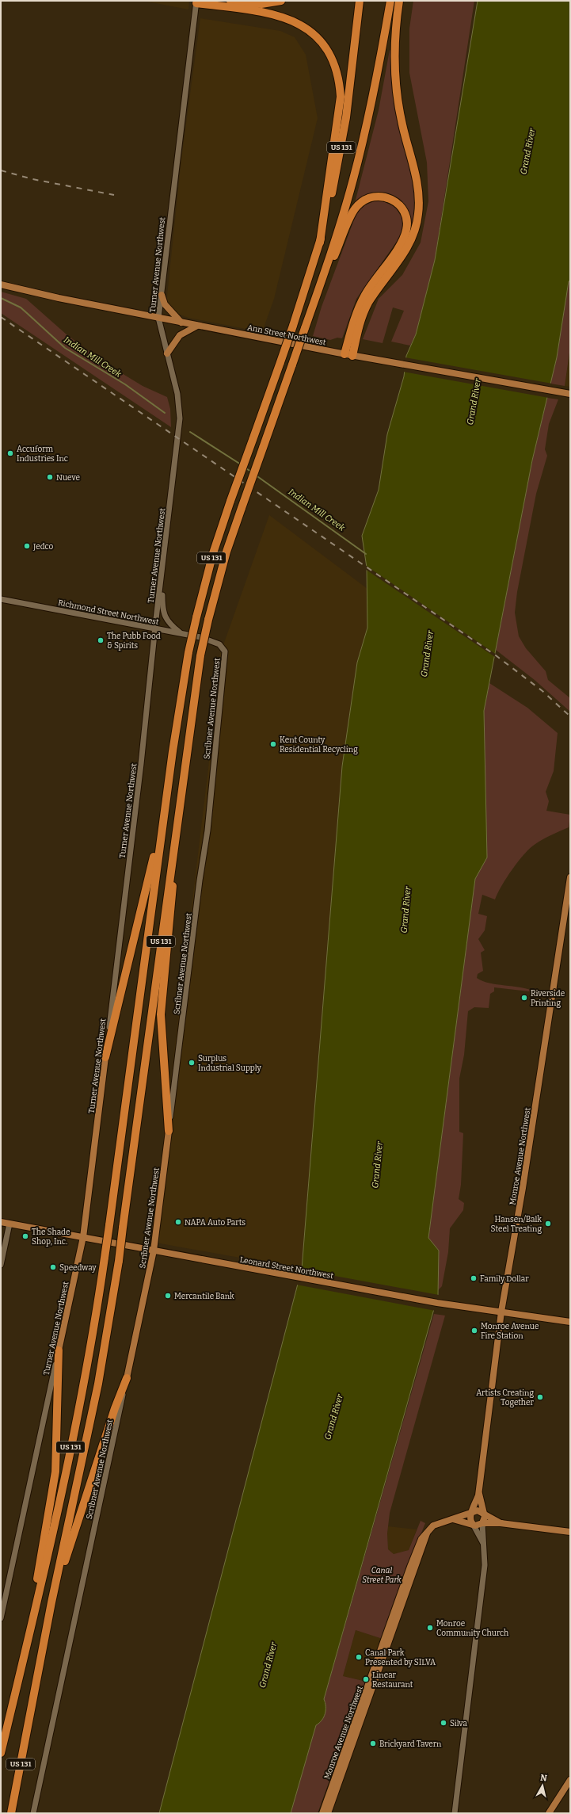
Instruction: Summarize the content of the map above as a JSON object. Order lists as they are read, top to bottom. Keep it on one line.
{"streets":{"highway":["US 131"],"main road":["Turner Avenue Northwest","Ann Street Northwest","Scribner Avenue Northwest","Monroe Avenue Northwest","Leonard Street Northwest"],"street":["Richmond Street Northwest"]},"crossings":[["Turner Avenue Northwest","Ann Street Northwest"],["Turner Avenue Northwest","Richmond Street Northwest"],["Turner Avenue Northwest","Leonard Street Northwest"],["Richmond Street Northwest","Scribner Avenue Northwest"],["Scribner Avenue Northwest","Leonard Street Northwest"],["Monroe Avenue Northwest","Leonard Street Northwest"]],"water":["Grand River","Indian Mill Creek"],"parks":["Canal Street Park"],"places":["Accuform Industries Inc","Nueve","Jedco","The Pubb Food & Spirits","Kent County Residential Recycling","Riverside Printing","Surplus Industrial Supply","NAPA Auto Parts","Hansen/Balk Steel Treating","The Shade Shop, Inc.","Speedway","Family Dollar","Mercantile Bank","Monroe Avenue Fire Station","Artists Creating Together","Monroe Community Church","Canal Park Presented by SILVA","Linear Restaurant","Silva","Brickyard Tavern"],"north":"top"}
